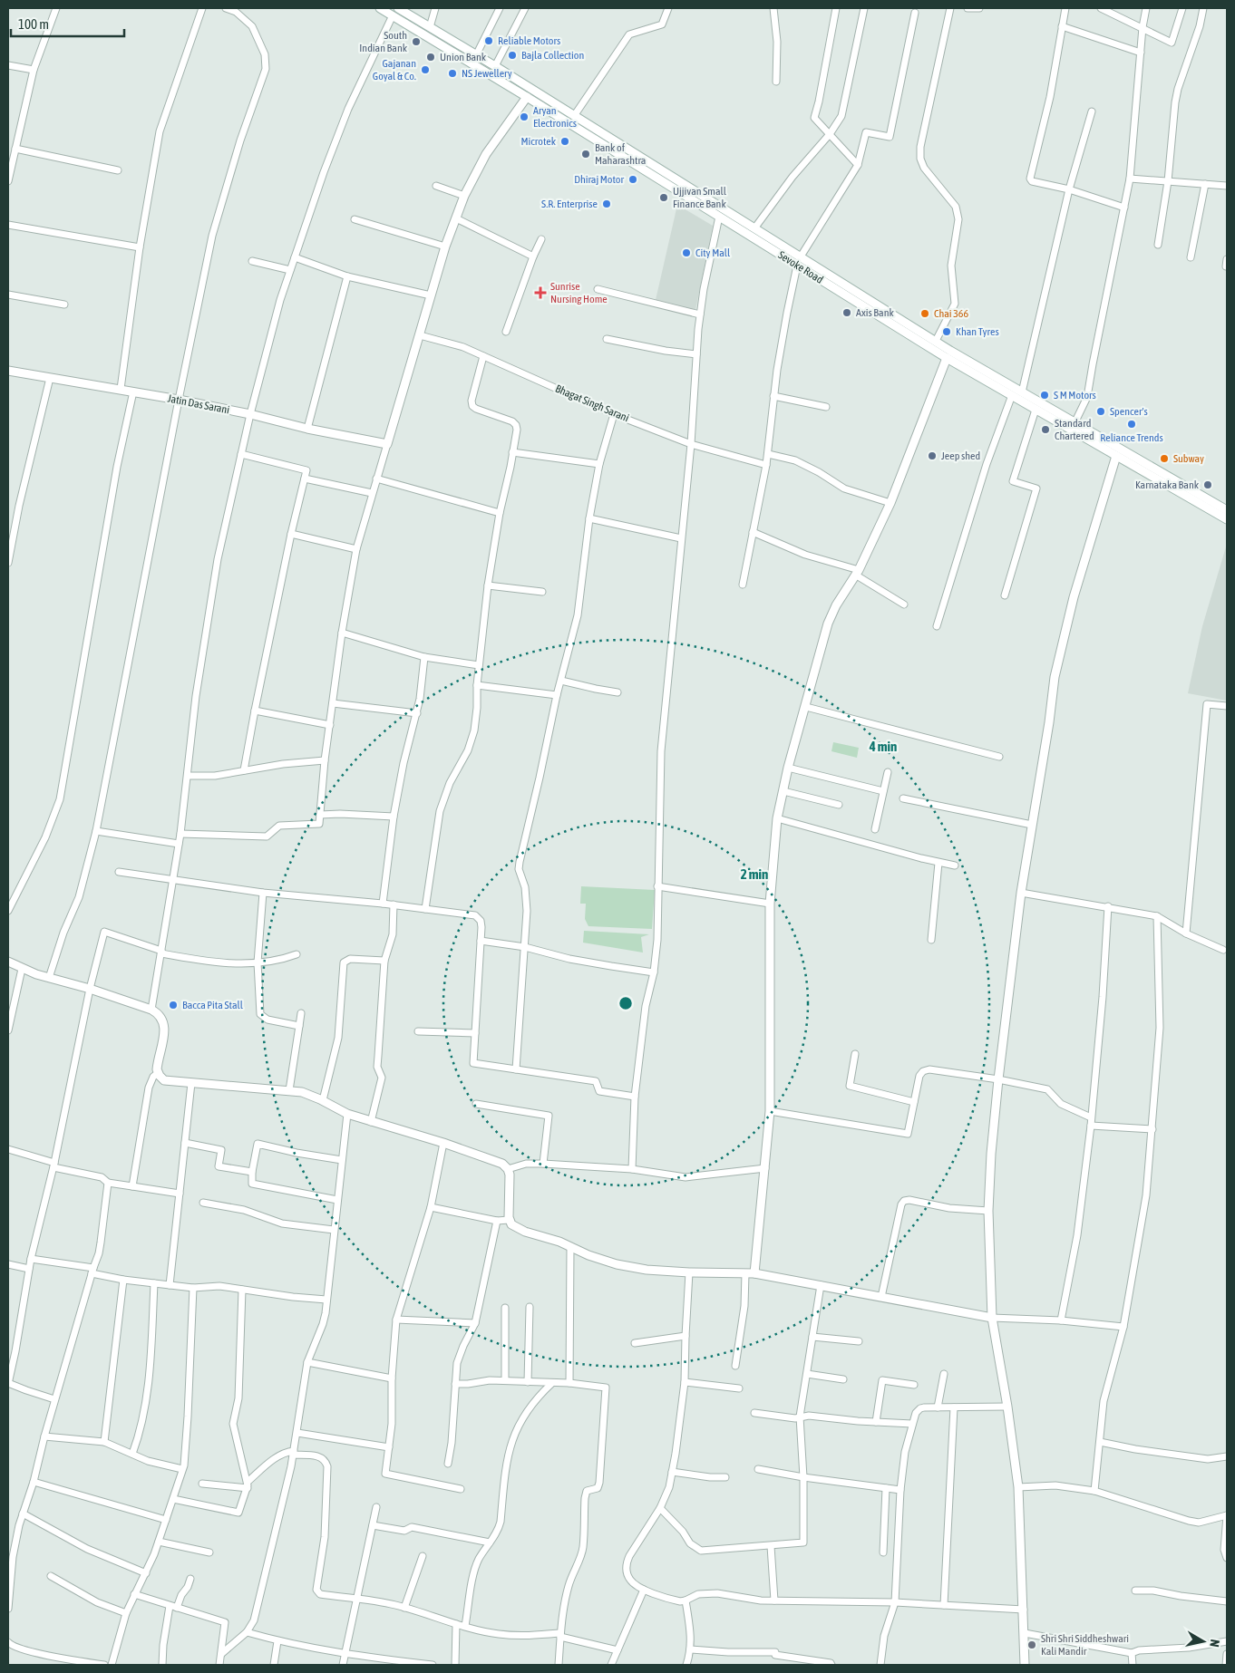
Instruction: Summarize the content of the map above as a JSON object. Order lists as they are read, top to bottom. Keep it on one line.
{"streets":{"street":["Sevoke Road","Bhagat Singh Sarani","Jatin Das Sarani"]},"places":{"other":["Reliable Motors","South Indian Bank","Bajla Collection","Union Bank","Gajanan Goyal & Co.","NS Jewellery","Aryan Electronics","Microtek","Bank of Maharashtra","Dhiraj Motor","Ujjivan Small Finance Bank","S.R. Enterprise","City Mall","Axis Bank","Chai 366","Khan Tyres","S M Motors","Spencer's","Reliance Trends","Standard Chartered","Jeep shed","Subway","Karnataka Bank","Bacca Pita Stall","Shri Shri Siddheshwari Kali Mandir"],"health":["Sunrise Nursing Home"]},"scale_bar":"100 m","north":"right","rings":["4 min","2 min"]}
